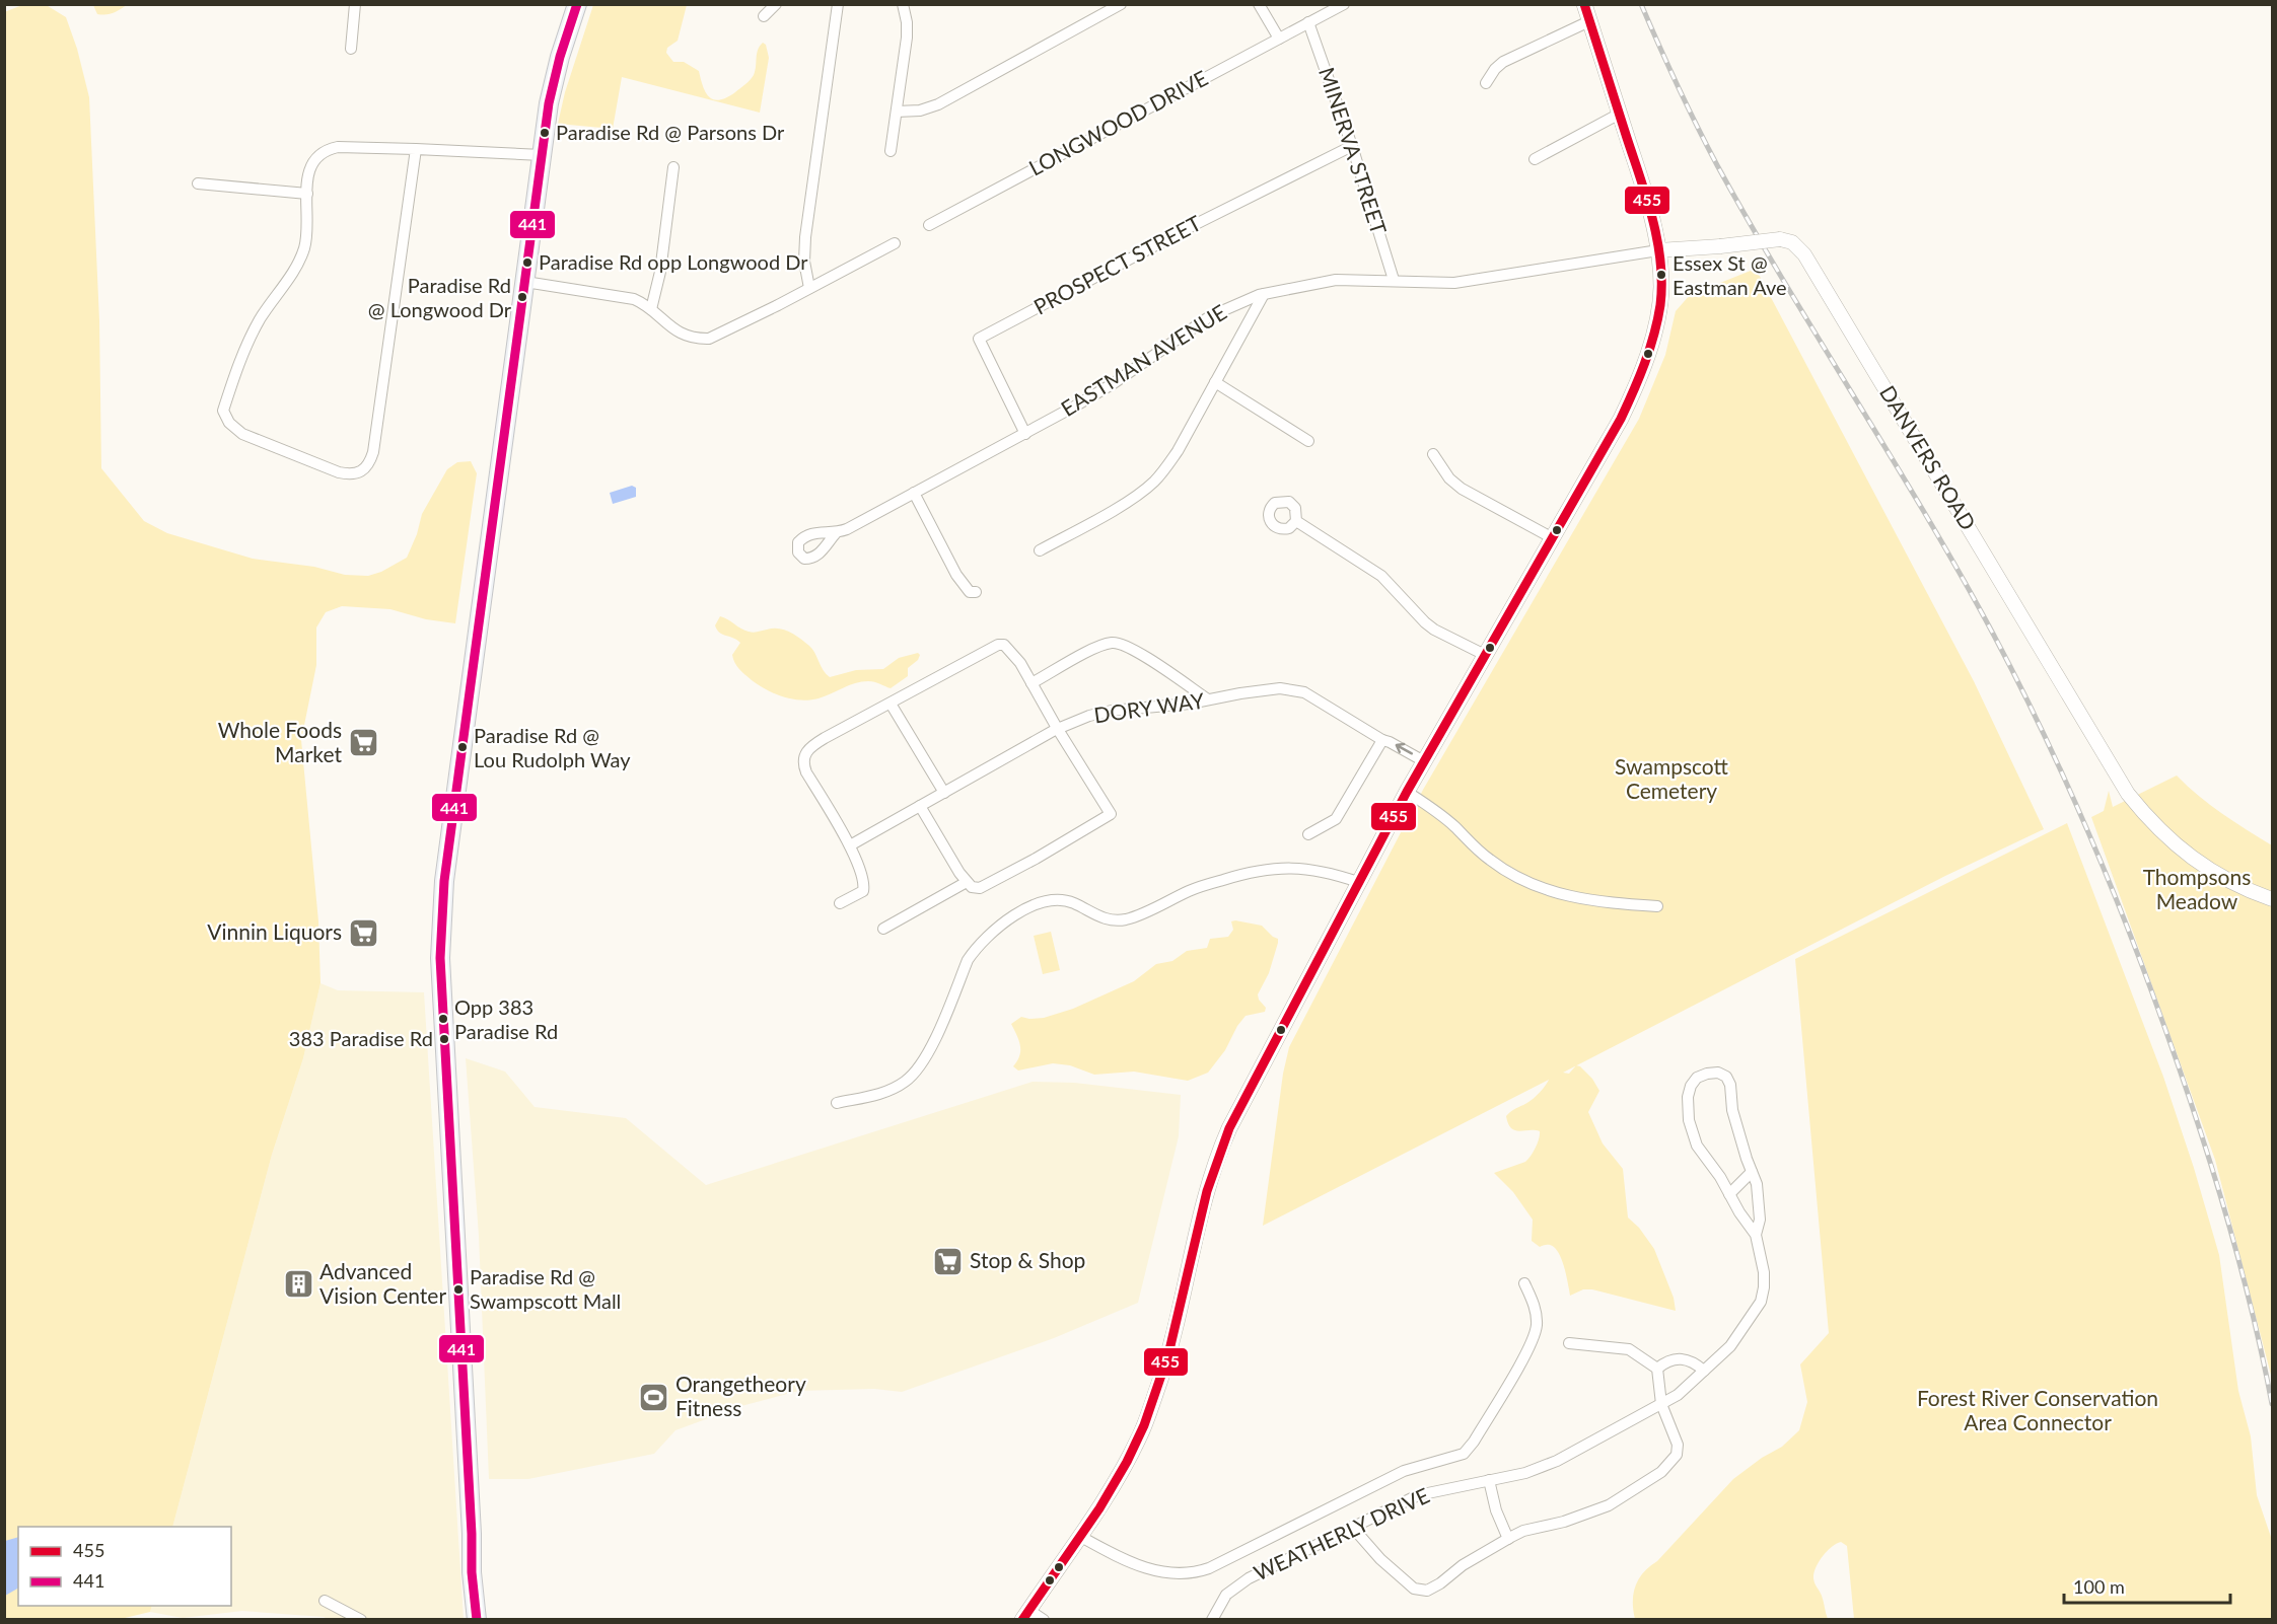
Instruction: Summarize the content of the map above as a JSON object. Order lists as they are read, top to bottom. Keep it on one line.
{"streets":{"street":["LONGWOOD DRIVE","MINERVA STREET","PROSPECT STREET","EASTMAN AVENUE","DANVERS ROAD","DORY WAY","WEATHERLY DRIVE"]},"crossings":[["LONGWOOD DRIVE","MINERVA STREET"],["MINERVA STREET","PROSPECT STREET"],["MINERVA STREET","EASTMAN AVENUE"],["PROSPECT STREET","EASTMAN AVENUE"],["EASTMAN AVENUE","DANVERS ROAD"]],"parks":["Swampscott Cemetery","Thompsons Meadow","Forest River Conservation Area Connector"],"places":{"other":["Paradise Rd @ Parsons Dr","Paradise Rd opp Longwood Dr","Essex St @ Eastman Ave","Paradise Rd @ Longwood Dr","Paradise Rd @ Lou Rudolph Way","Opp 383 Paradise Rd","383 Paradise Rd","Paradise Rd @ Swampscott Mall"],"supermarket":["Whole Foods Market","Vinnin Liquors","Stop & Shop"],"building":["Advanced Vision Center"],"sports":["Orangetheory Fitness"]},"lines":["transit line 455","transit line 441"],"legend":["455","441"],"scale_bar":"100 m"}
